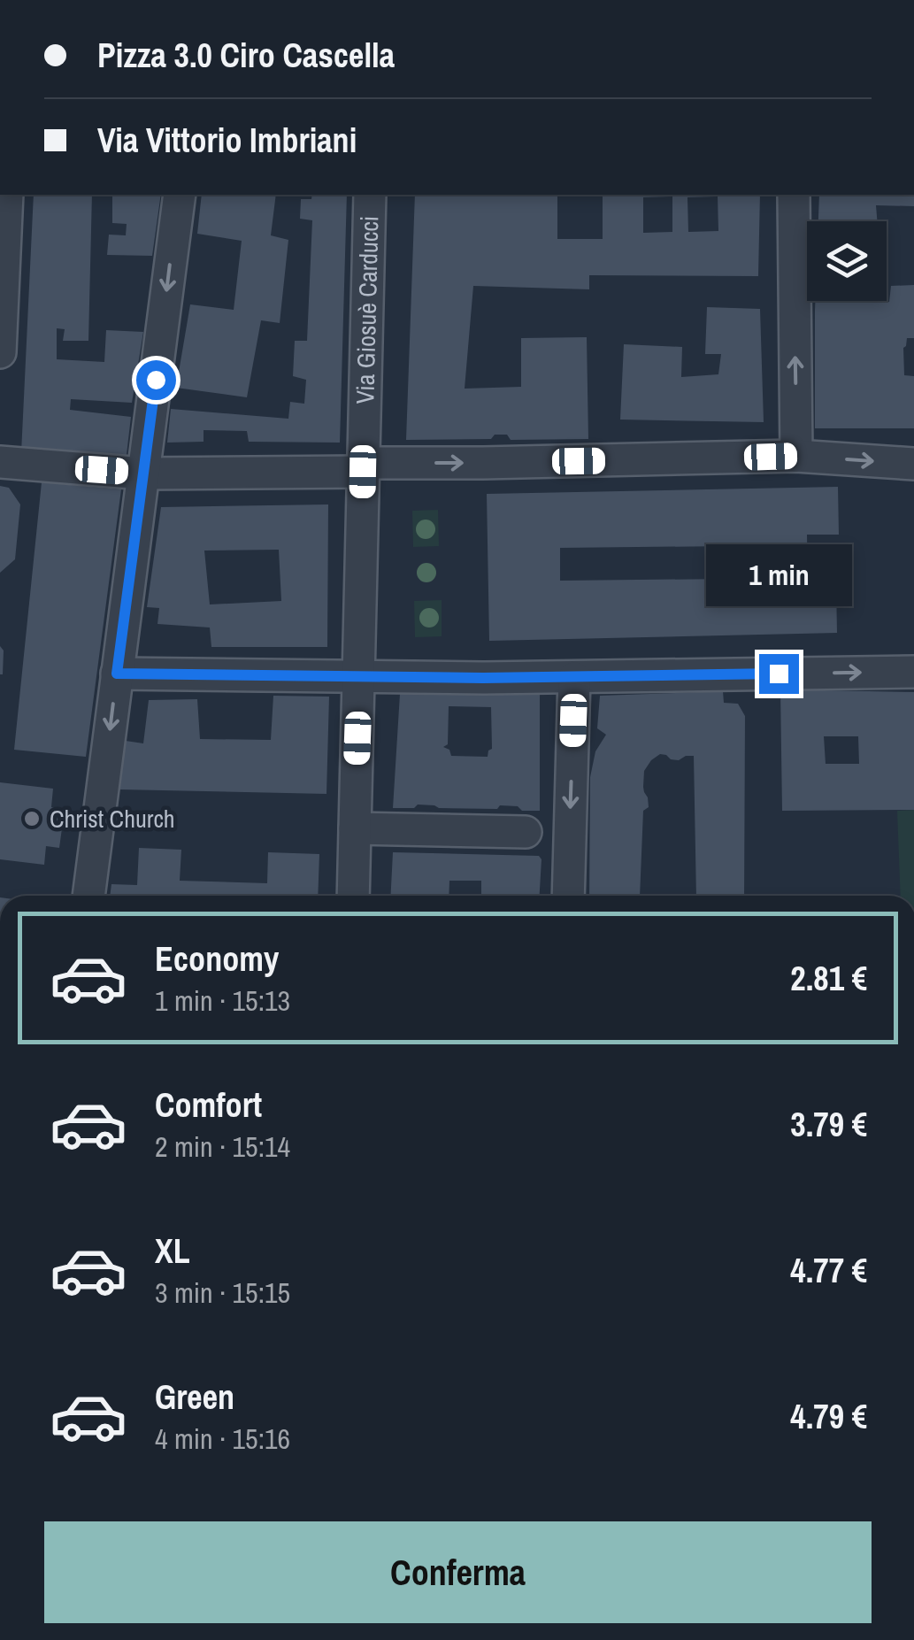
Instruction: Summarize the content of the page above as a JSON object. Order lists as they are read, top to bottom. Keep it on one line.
{"streets":{"street":["Via Giosuè Carducci"]},"places":["Christ Church"],"page":{"banner":["Pizza 3.0 Ciro Cascella","Via Vittorio Imbriani"],"bubble":"1 min","list":[{"name":"Economy","note":"1 min · 15:13","value":"2.81 €"},{"name":"Comfort","note":"2 min · 15:14","value":"3.79 €"},{"name":"XL","note":"3 min · 15:15","value":"4.77 €"},{"name":"Green","note":"4 min · 15:16","value":"4.79 €"}],"buttons":"Conferma"}}
